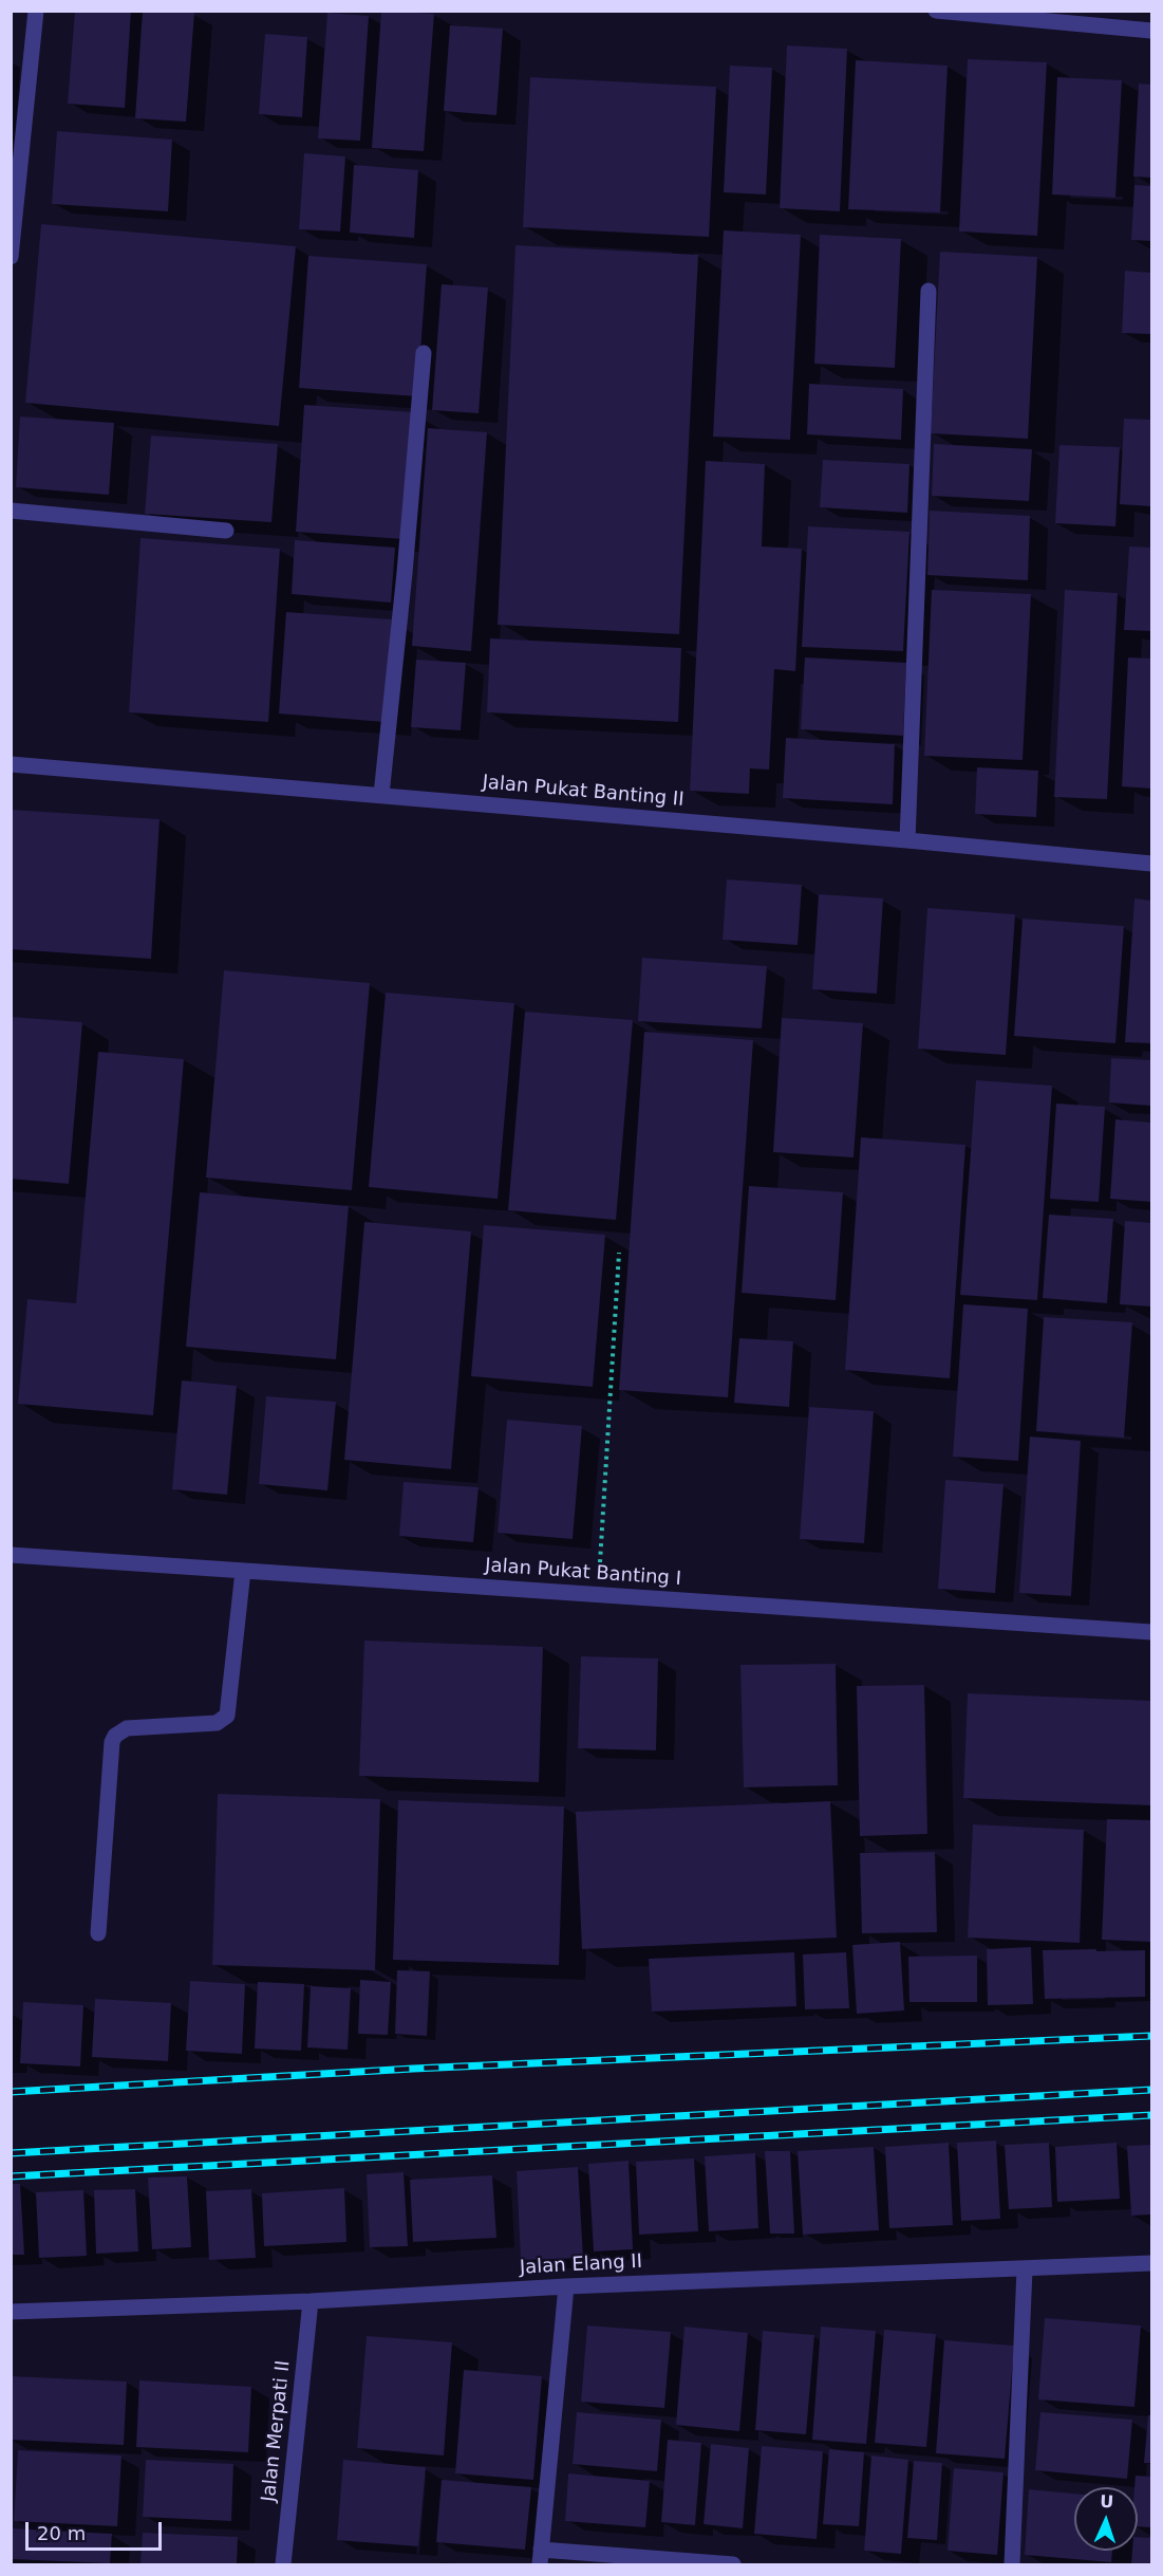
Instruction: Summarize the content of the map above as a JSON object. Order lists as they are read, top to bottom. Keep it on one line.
{"streets":{"street":["Jalan Pukat Banting II","Jalan Pukat Banting I","Jalan Elang II","Jalan Merpati II"]},"crossings":[["Jalan Elang II","Jalan Merpati II"]],"scale_bar":"20 m","north":"top"}
